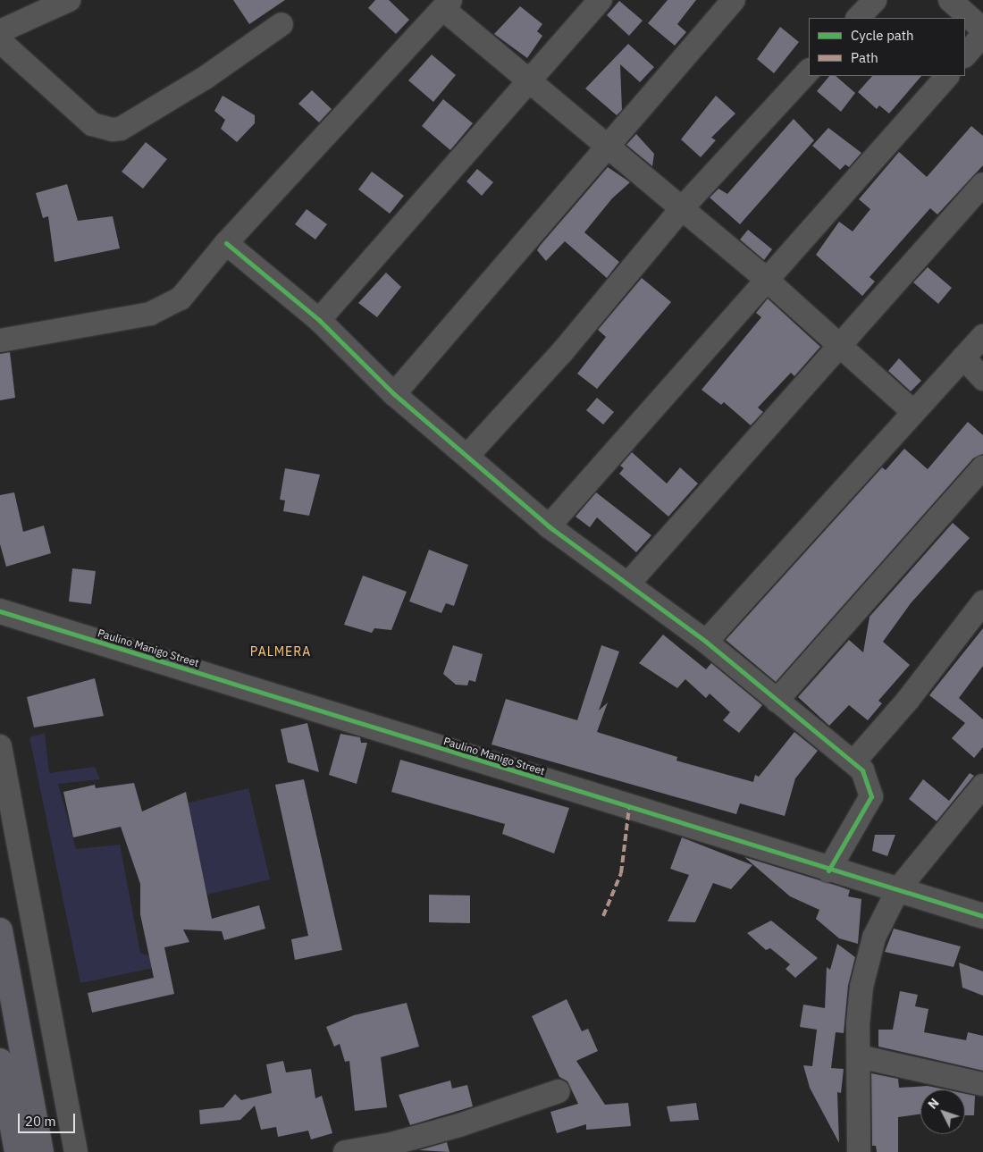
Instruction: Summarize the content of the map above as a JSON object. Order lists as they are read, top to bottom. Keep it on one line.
{"streets":{"street":["Paulino Manigo Street"]},"districts":["PALMERA"],"legend":["Cycle path","Path"],"scale_bar":"20 m","north":"top left"}
